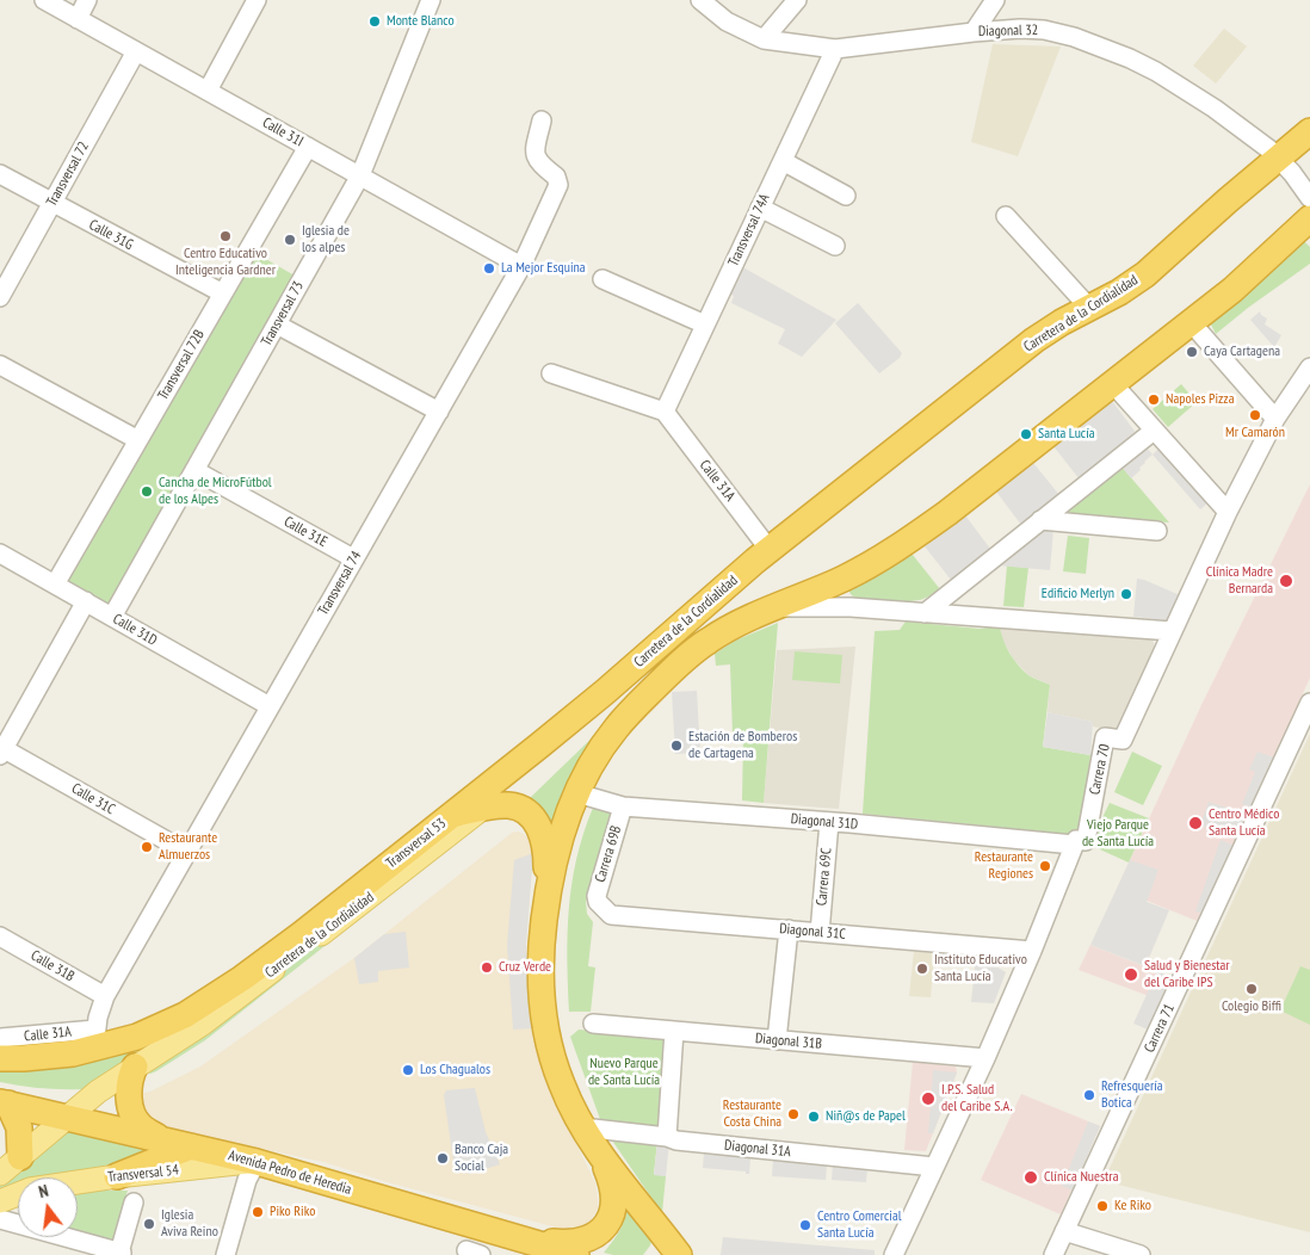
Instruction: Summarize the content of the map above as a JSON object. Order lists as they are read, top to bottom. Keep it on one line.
{"streets":{"highway":["Carretera de la Cordialidad","Transversal 53","Avenida Pedro de Heredia"],"main road":["Transversal 54"],"street":["Diagonal 32","Calle 31I","Transversal 72","Transversal 74A","Calle 31G","Transversal 73","Transversal 72B","Calle 31A","Calle 31E","Transversal 74","Calle 31D","Carrera 70","Calle 31C","Diagonal 31D","Carrera 69B","Carrera 69C","Diagonal 31C","Calle 31B","Carrera 71","Diagonal 31B","Diagonal 31A"]},"crossings":[["Diagonal 32","Transversal 74A"],["Diagonal 32","Carretera de la Cordialidad"],["Calle 31I","Transversal 72"],["Calle 31I","Transversal 73"],["Calle 31I","Transversal 72B"],["Calle 31I","Transversal 74"],["Transversal 72","Calle 31G"],["Transversal 74A","Calle 31A"],["Calle 31G","Transversal 72B"],["Transversal 73","Calle 31E"],["Transversal 73","Calle 31D"],["Carretera de la Cordialidad","Calle 31A"],["Carretera de la Cordialidad","Diagonal 31D"],["Carretera de la Cordialidad","Transversal 53"],["Carretera de la Cordialidad","Diagonal 31A"],["Carretera de la Cordialidad","Avenida Pedro de Heredia"],["Transversal 72B","Calle 31D"],["Calle 31A","Transversal 74"],["Calle 31A","Transversal 53"],["Calle 31E","Transversal 74"],["Transversal 74","Calle 31D"],["Transversal 74","Calle 31C"],["Transversal 74","Transversal 53"],["Transversal 74","Calle 31B"],["Carrera 70","Diagonal 31D"],["Carrera 70","Diagonal 31C"],["Carrera 70","Diagonal 31B"],["Carrera 70","Diagonal 31A"],["Diagonal 31D","Carrera 69B"],["Diagonal 31D","Carrera 69C"],["Carrera 69B","Diagonal 31C"],["Carrera 69C","Diagonal 31C"],["Avenida Pedro de Heredia","Transversal 54"]],"parks":["Viejo Parque de Santa Lucía","Nuevo Parque de Santa Lucía"],"places":["Monte Blanco","Centro Educativo Inteligencia Gardner","Iglesia de los alpes","La Mejor Esquina","Caya Cartagena","Napoles Pizza","Mr Camarón","Santa Lucía","Cancha de MicroFútbol de los Alpes","Clínica Madre Bernarda","Edificio Merlyn","Estación de Bomberos de Cartagena","Centro Médico Santa Lucía","Restaurante Almuerzos","Restaurante Regiones","Cruz Verde","Instituto Educativo Santa Lucía","Salud y Bienestar del Caribe IPS","Colegio Biffi","Los Chagualos","Refresquería Botica","I.P.S. Salud del Caribe S.A.","Restaurante Costa China","Niñ@s de Papel","Banco Caja Social","Clínica Nuestra","Ke Riko","Piko Riko","Iglesia Aviva Reino","Centro Comercial Santa Lucía"],"north":"top"}
